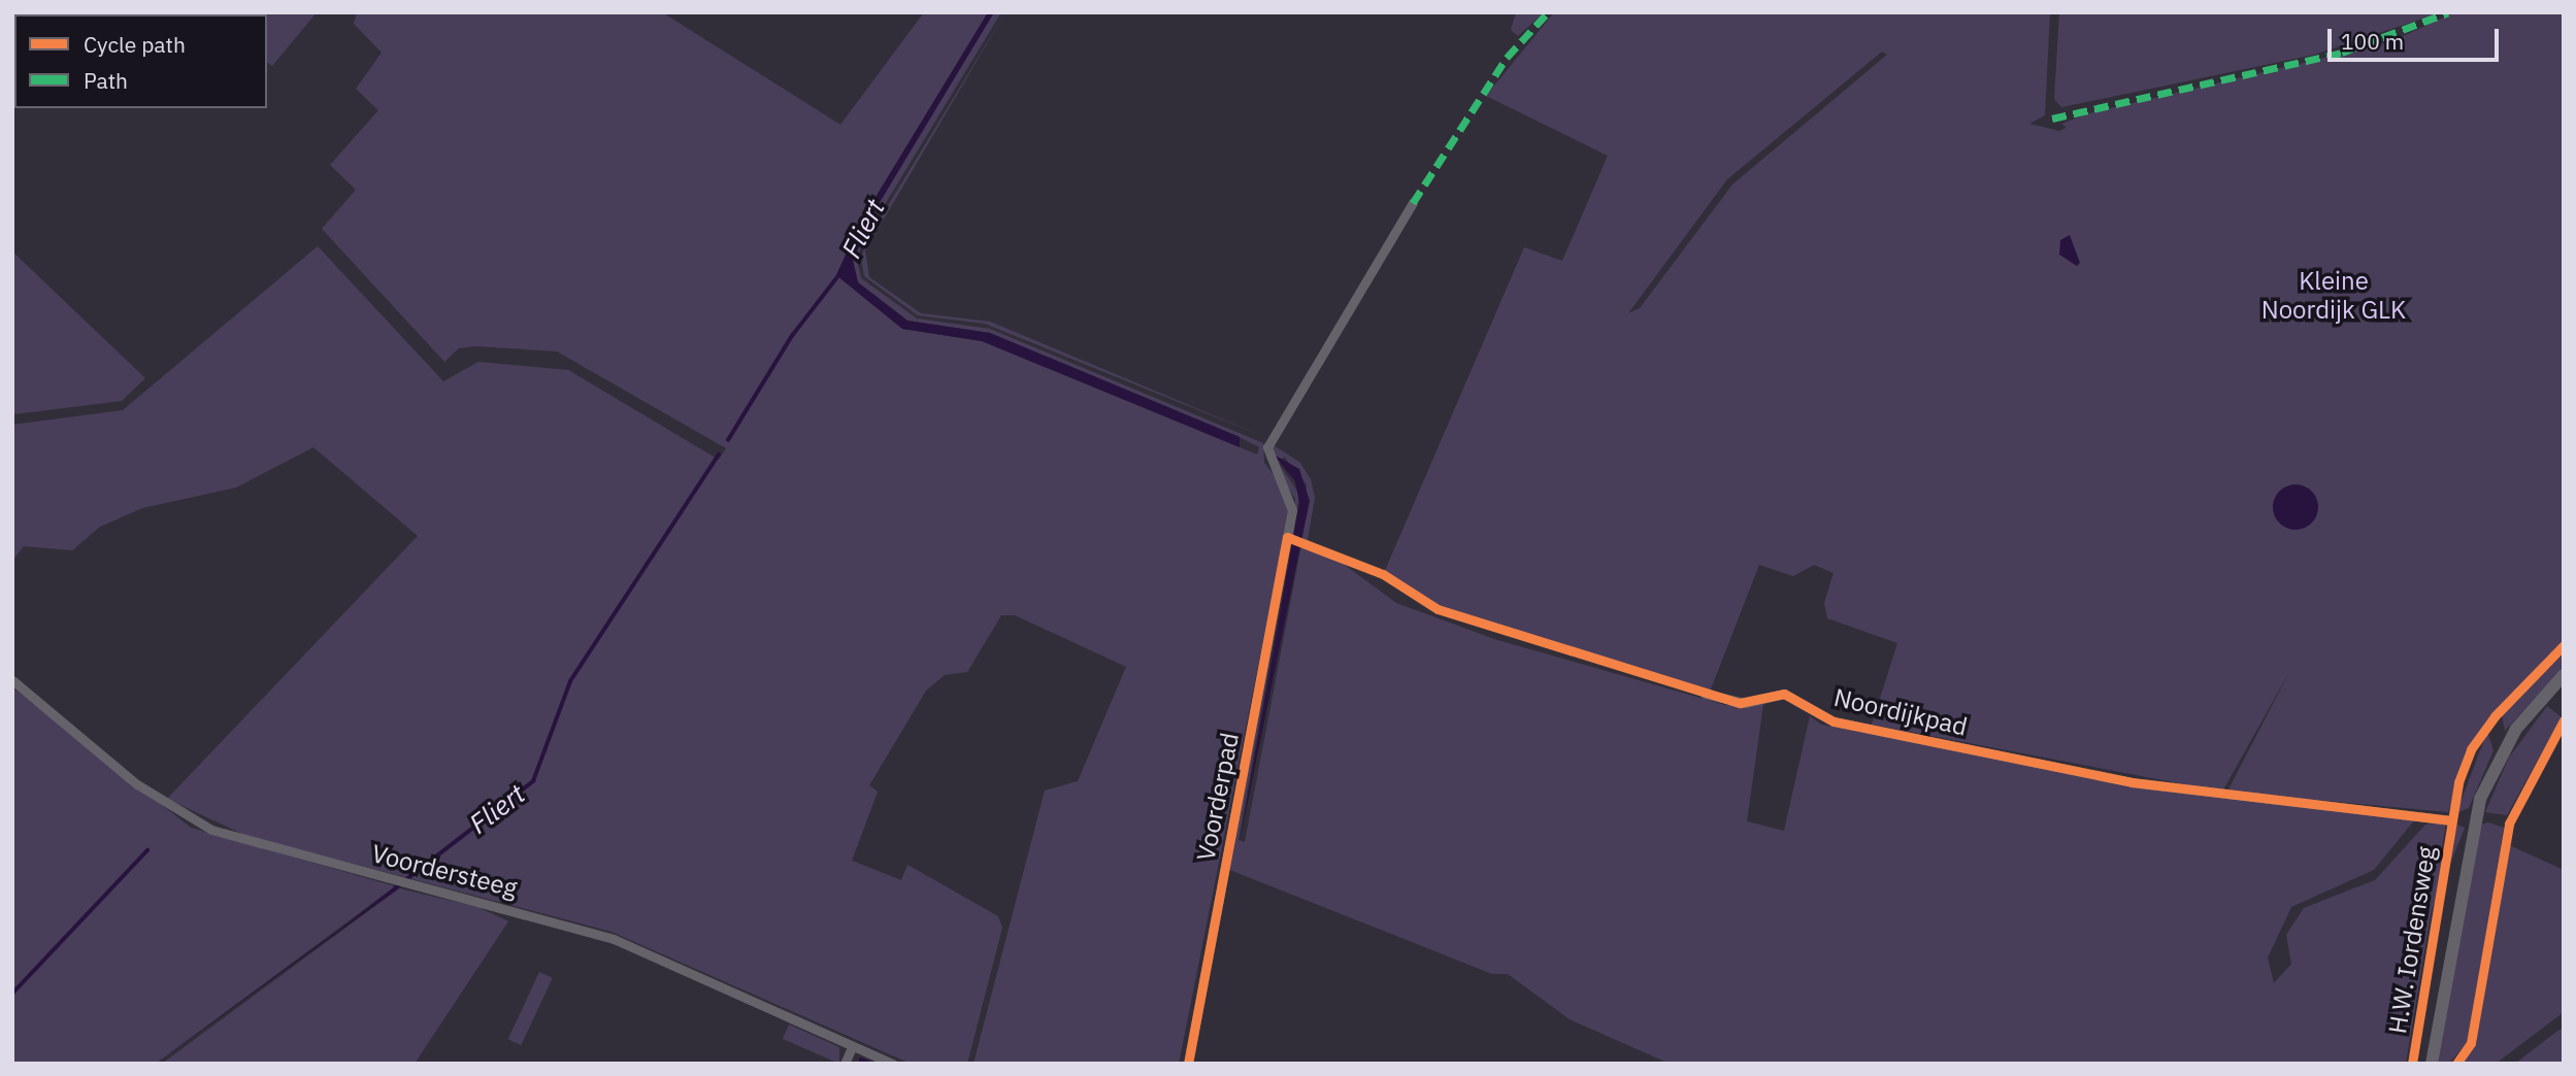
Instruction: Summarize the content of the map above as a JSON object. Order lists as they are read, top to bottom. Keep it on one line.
{"streets":{"main road":["H.W. Iordensweg"],"street":["Noordijkpad","Voorderpad","Voordersteeg"]},"water":["Fliert"],"parks":["Kleine Noordijk GLK"],"legend":["Cycle path","Path"],"scale_bar":"100 m"}
